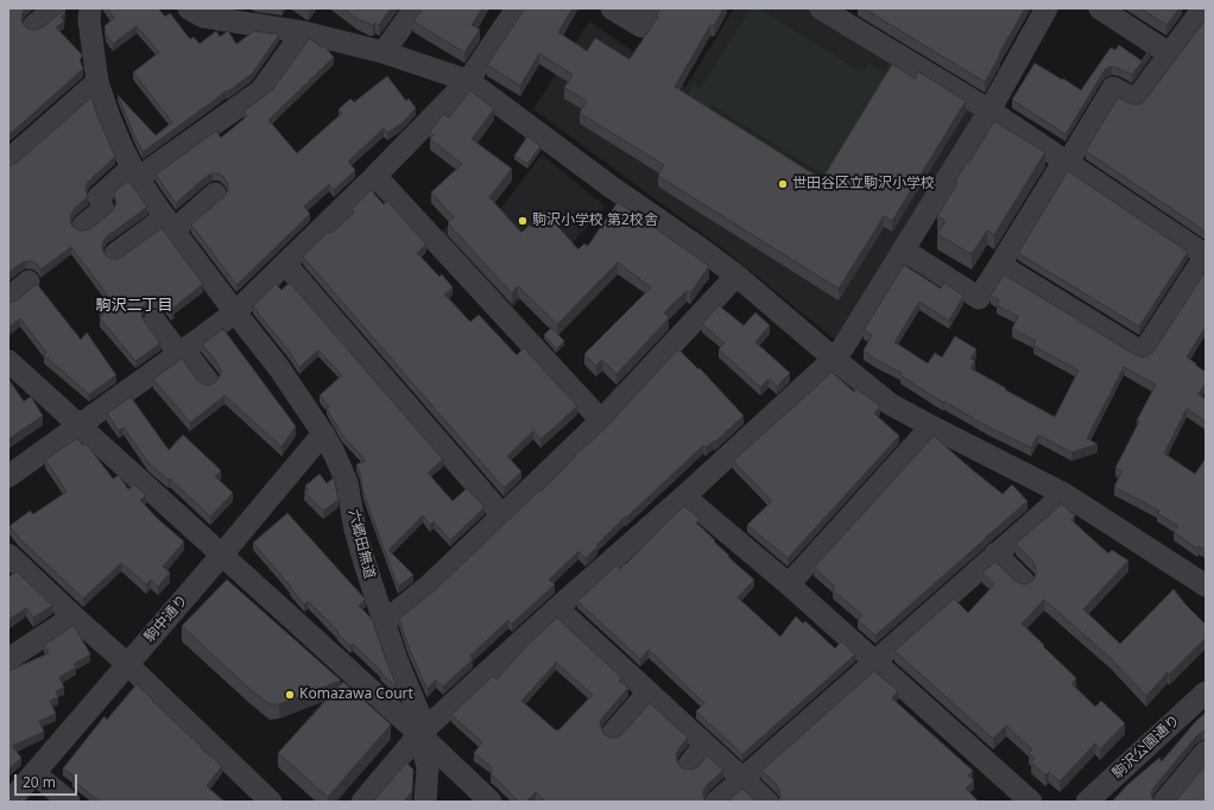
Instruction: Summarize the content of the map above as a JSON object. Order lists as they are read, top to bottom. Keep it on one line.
{"streets":{"street":["六郷田無道","駒中通り","駒沢公園通り"]},"crossings":[["六郷田無道","駒中通り"]],"districts":["駒沢二丁目"],"places":["世田谷区立駒沢小学校","駒沢小学校 第2校舎","Komazawa Court"],"scale_bar":"20 m"}
